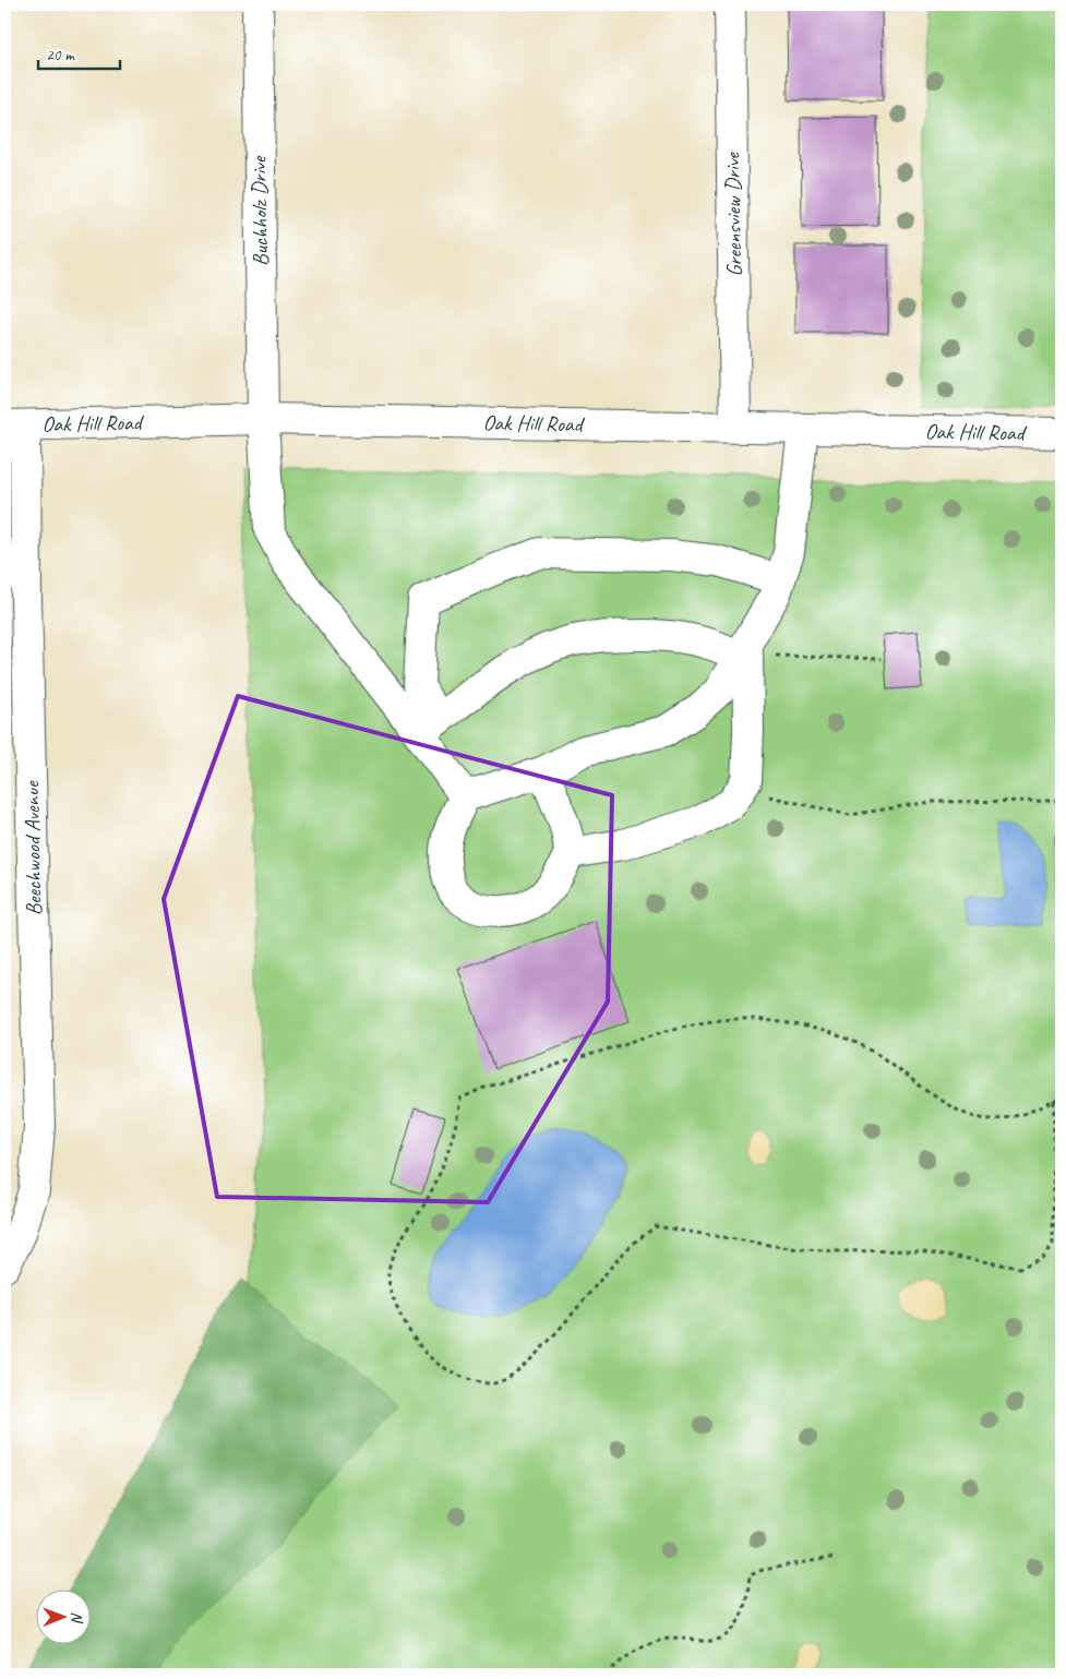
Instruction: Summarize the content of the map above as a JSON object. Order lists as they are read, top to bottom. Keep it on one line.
{"streets":{"street":["Buchholz Drive","Greensview Drive","Oak Hill Road","Beechwood Avenue"]},"crossings":[["Buchholz Drive","Oak Hill Road"],["Greensview Drive","Oak Hill Road"],["Oak Hill Road","Beechwood Avenue"]],"scale_bar":"20 m","north":"right"}
